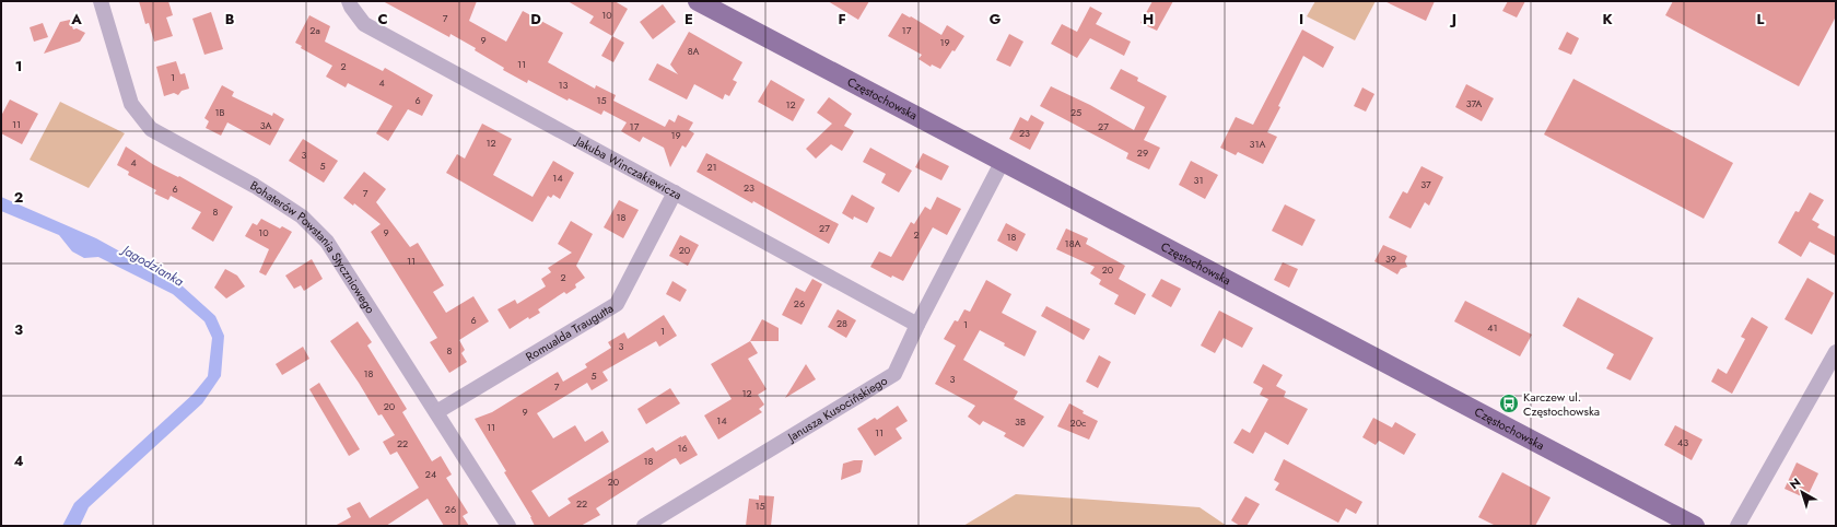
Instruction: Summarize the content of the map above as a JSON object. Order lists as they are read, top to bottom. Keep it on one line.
{"streets":{"main road":["Częstochowska"],"street":["Jakuba Winczakiewicza","Bohaterów Powstania Styczniowego","Romualda Traugutta","Janusza Kusocińskiego"]},"crossings":[["Częstochowska","Janusza Kusocińskiego"],["Jakuba Winczakiewicza","Romualda Traugutta"],["Jakuba Winczakiewicza","Janusza Kusocińskiego"],["Bohaterów Powstania Styczniowego","Romualda Traugutta"]],"water":["Jagodzianka"],"places":{"bus stop":["Karczew ul. Częstochowska"]},"house_numbers":["10","7","2a","17","9","19","8A","11","2","1","4","13","6","15","37A","12","1B","25","11","3A","17","27","23","19","12","31A","29","3","4","5","21","14","31","37","23","6","7","8","18","27","10","9","2","18","18A","20","39","11","20","2","26","6","28","1","41","1","3","8","18","5","3","7","12","20","9","14","3B","20c","11","11","43","22","16","18","24","20","22","15","26"],"north":"top left","grid":{"columns":["A","B","C","D","E","F","G","H","I","J","K","L"],"rows":["1","2","3","4"]}}
